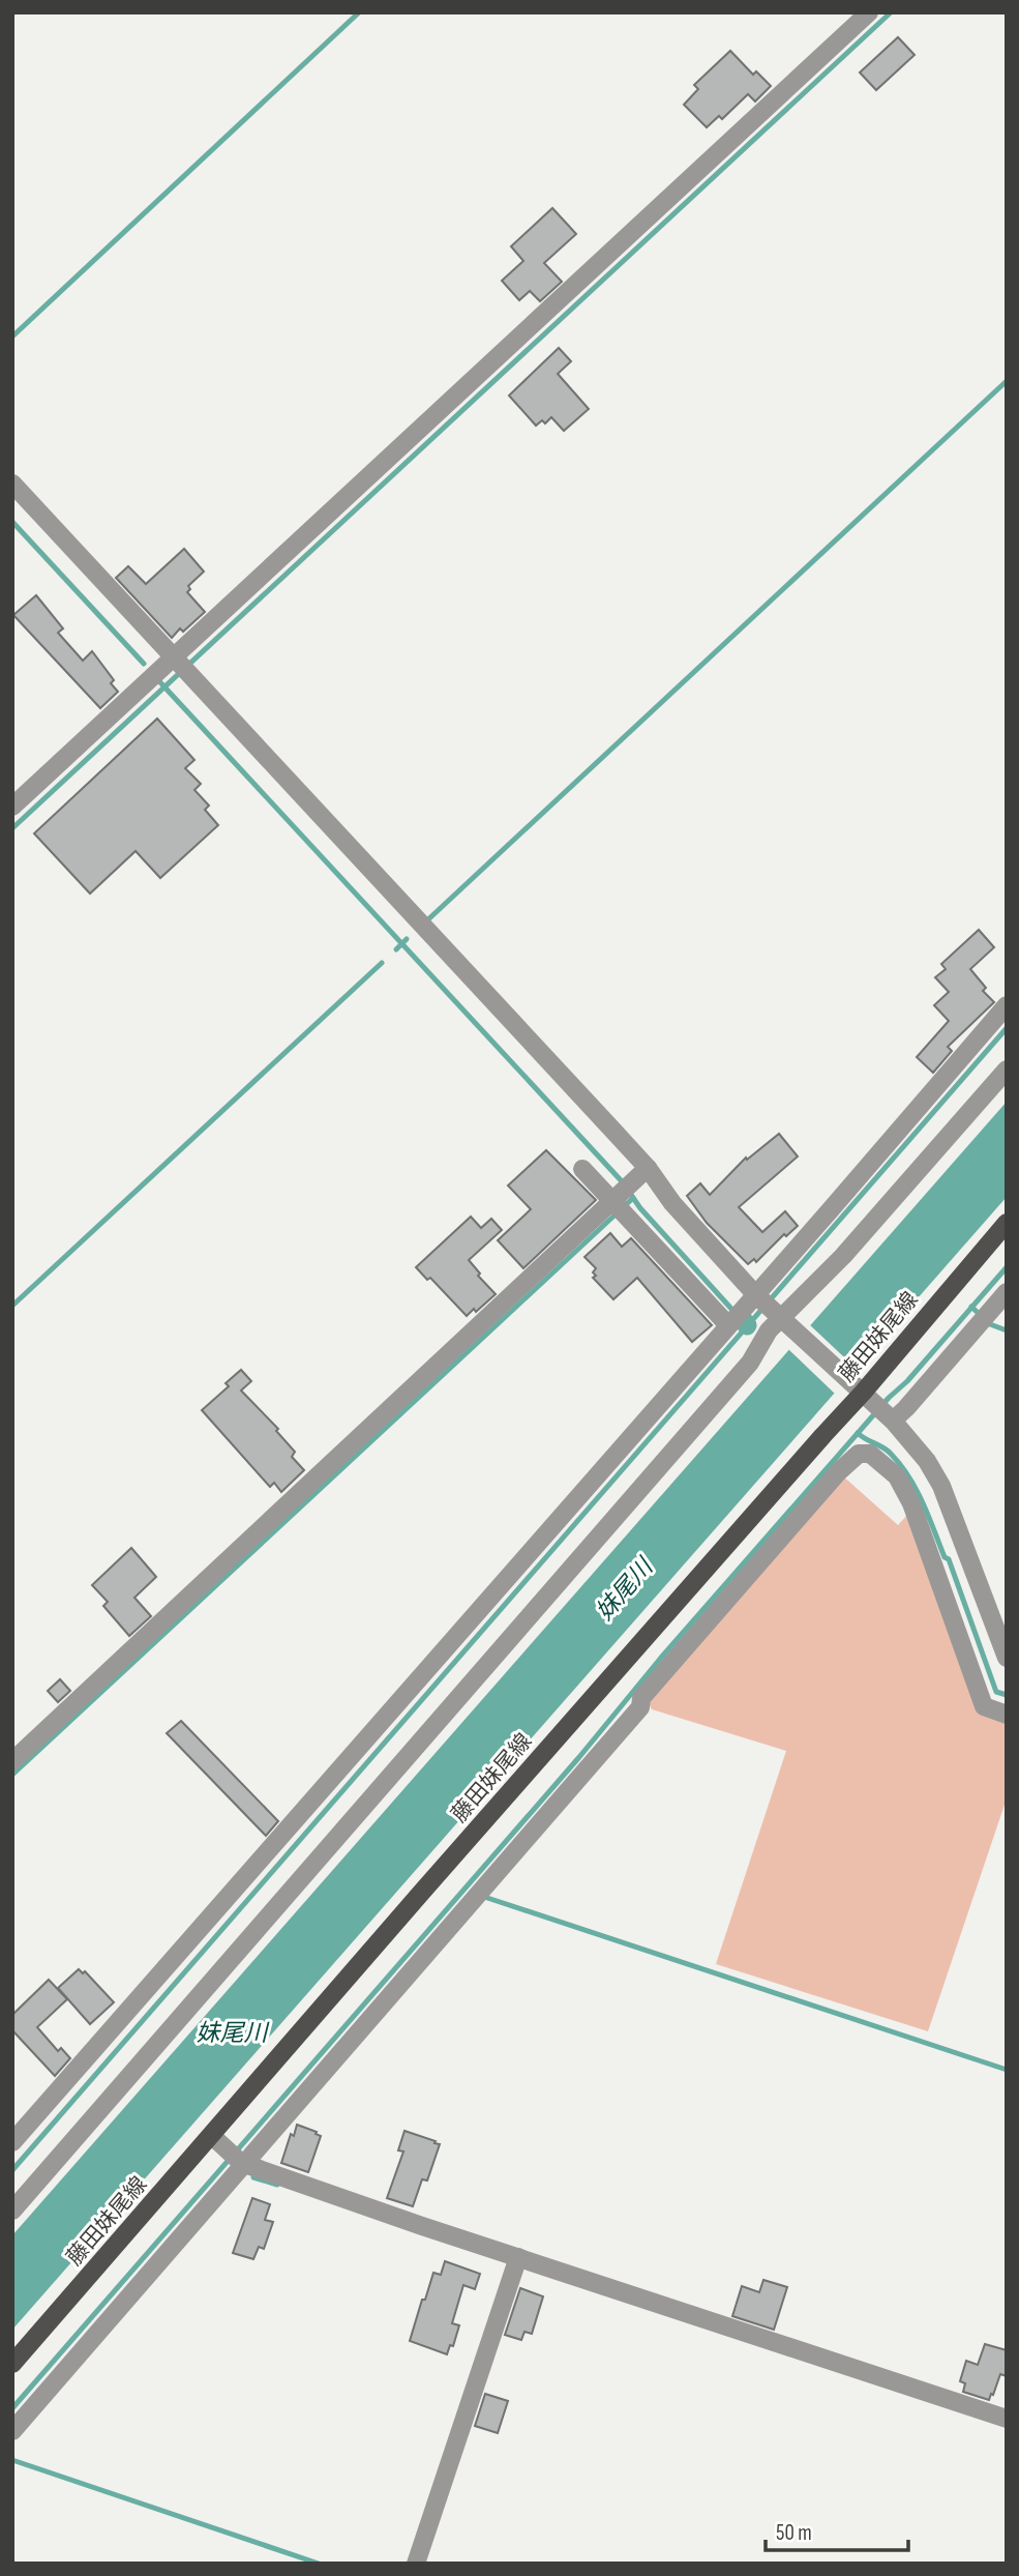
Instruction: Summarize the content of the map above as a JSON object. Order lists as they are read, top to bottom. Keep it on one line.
{"streets":{"main road":["藤田妹尾線"]},"water":["妹尾川"],"scale_bar":"50 m"}
